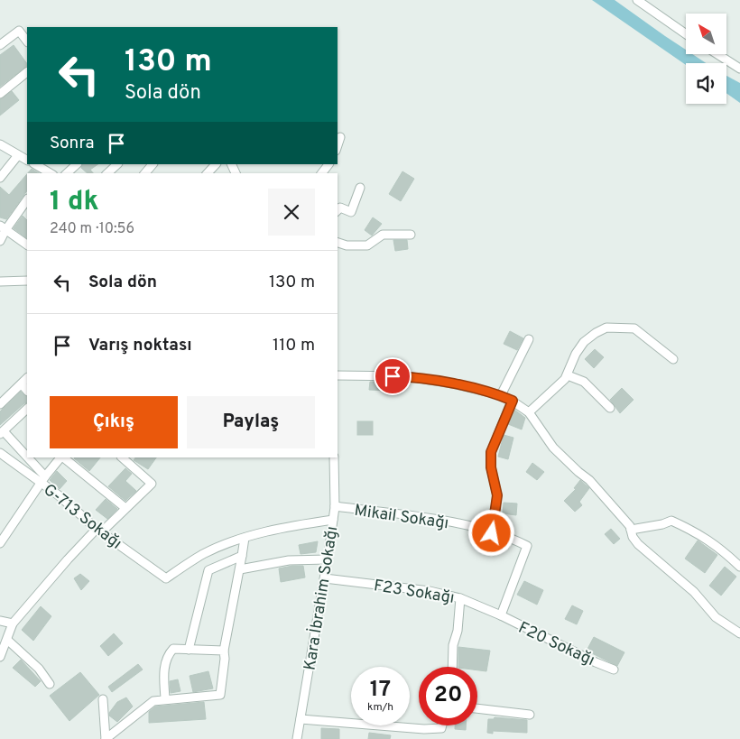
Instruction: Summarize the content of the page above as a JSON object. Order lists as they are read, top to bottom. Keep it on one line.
{"streets":{"street":["G-713 Sokağı","Mikail Sokağı","F23 Sokağı","Kara İbrahim Sokağı","F20 Sokağı"]},"crossings":[["Mikail Sokağı","F23 Sokağı"],["Mikail Sokağı","Kara İbrahim Sokağı"],["Mikail Sokağı","F20 Sokağı"],["F23 Sokağı","Kara İbrahim Sokağı"],["F23 Sokağı","F20 Sokağı"]],"north":"top left","page":{"turn":["130 m","Sola dön"],"then":"Sonra","heading":["1 dk","240 m · 10:56"],"list":[{"name":"Sola dön","value":"130 m"},{"name":"Varış noktası","value":"110 m"}],"buttons":["Çıkış","Paylaş"],"speed":"17 km/h","limit":"20"}}
